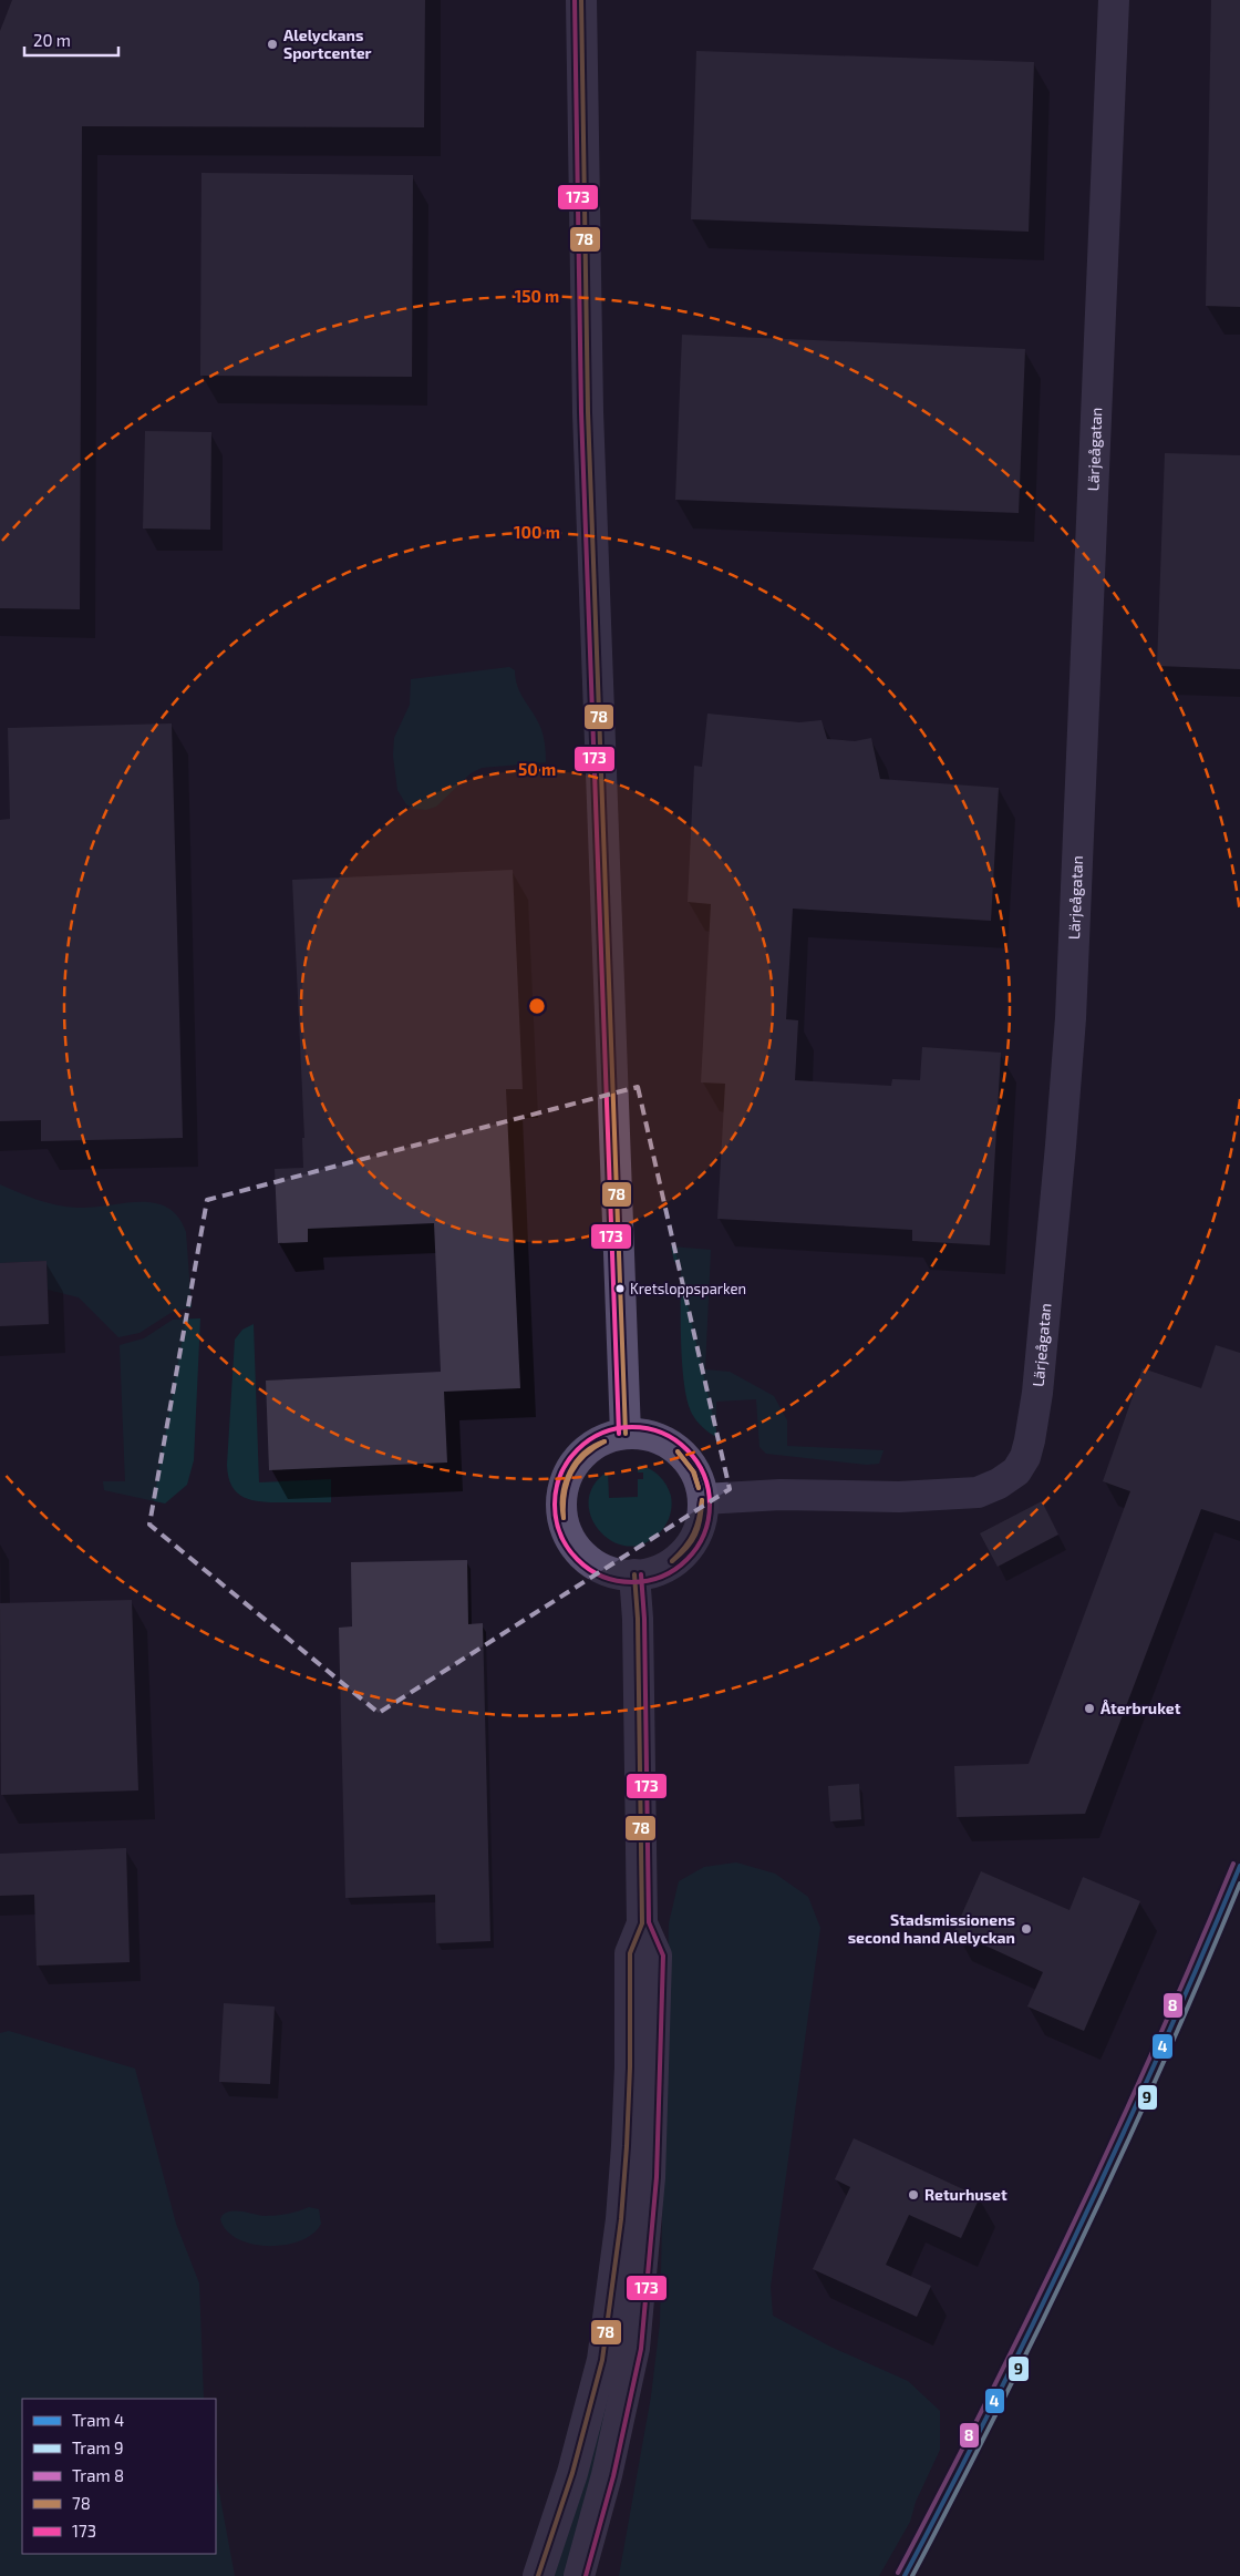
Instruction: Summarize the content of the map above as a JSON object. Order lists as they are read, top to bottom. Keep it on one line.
{"streets":{"street":["Lärjeågatan"]},"places":["Alelyckans Sportcenter","Kretsloppsparken","Återbruket","Stadsmissionens second hand Alelyckan","Returhuset"],"lines":["transit line 78","transit line 173","tram line 8","tram line 4","tram line 9"],"legend":["Tram 4","Tram 9","Tram 8","78","173"],"scale_bar":"20 m","rings":["150 m","100 m","50 m"]}
